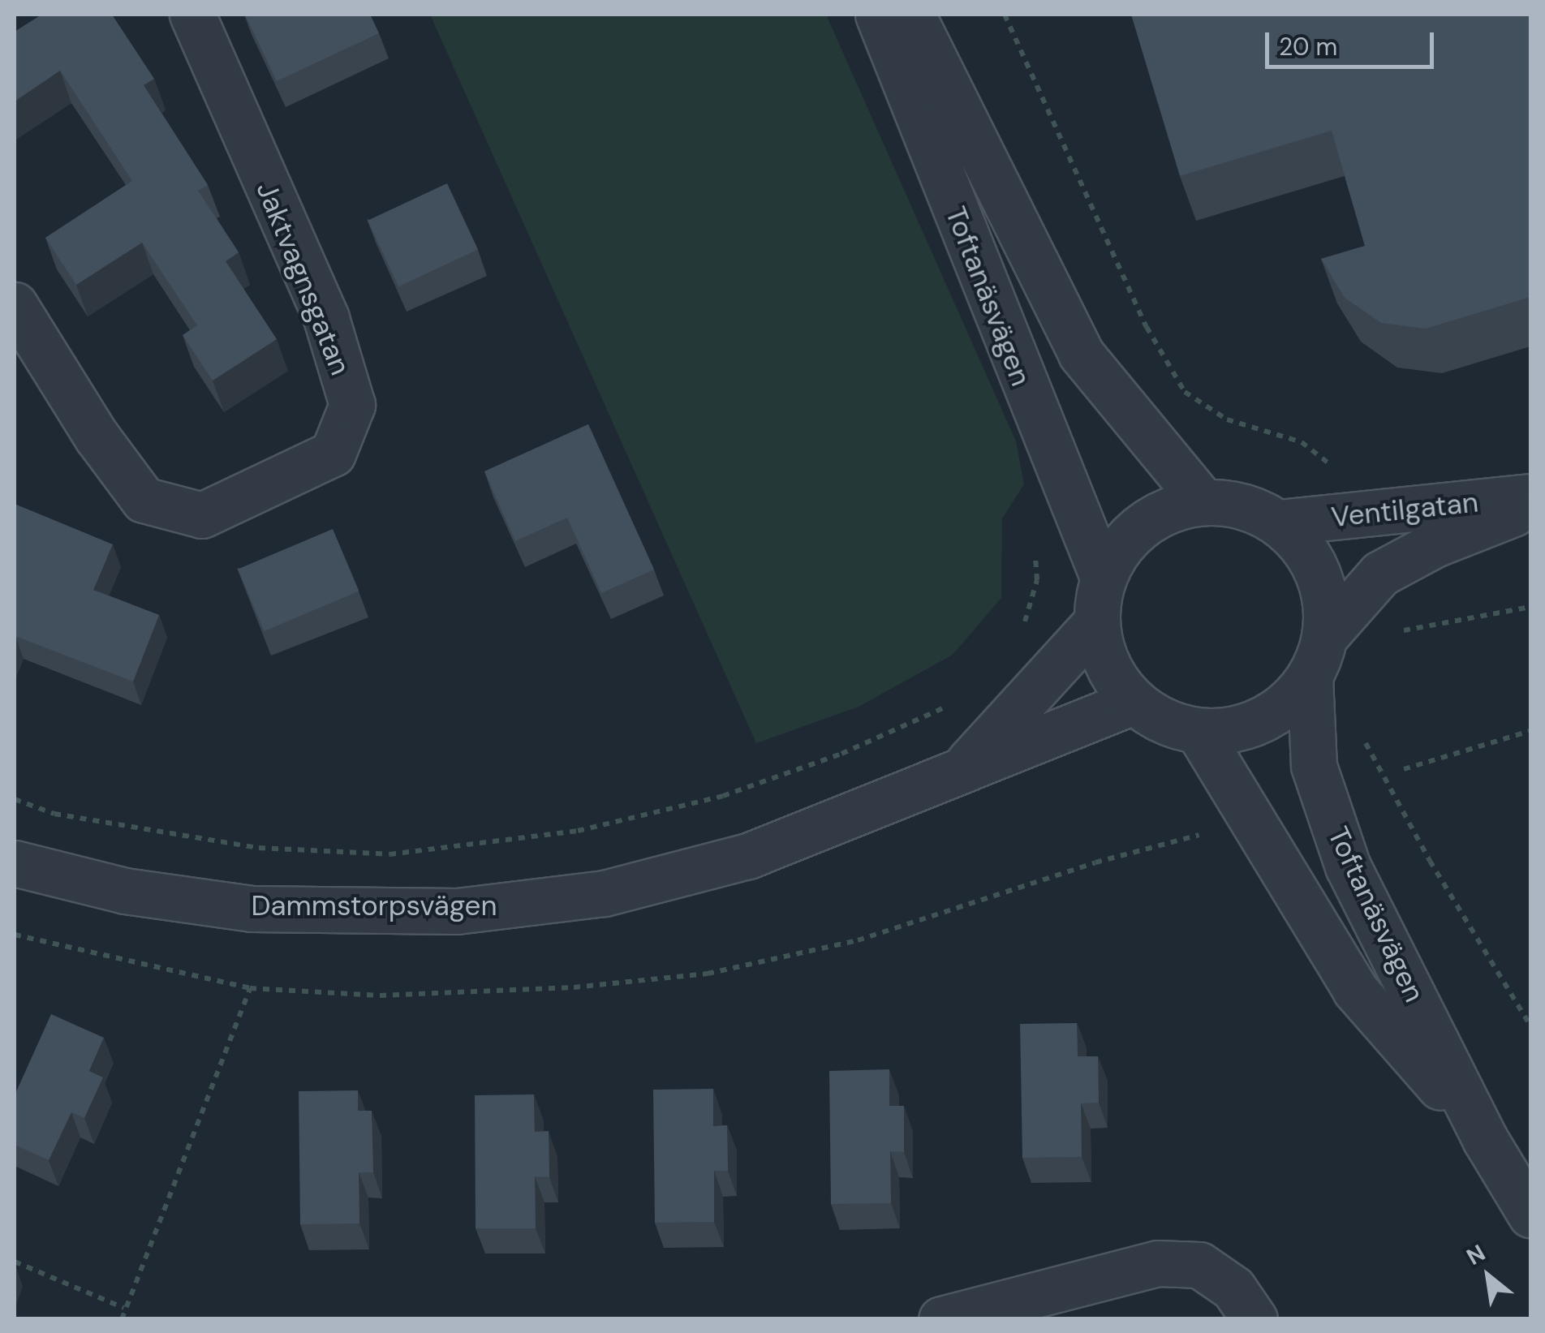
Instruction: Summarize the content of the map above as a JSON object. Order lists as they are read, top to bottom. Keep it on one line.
{"streets":{"street":["Jaktvagnsgatan","Toftanäsvägen","Ventilgatan","Dammstorpsvägen"]},"crossings":[["Toftanäsvägen","Ventilgatan"],["Toftanäsvägen","Dammstorpsvägen"],["Ventilgatan","Dammstorpsvägen"]],"scale_bar":"20 m","north":"top left"}
